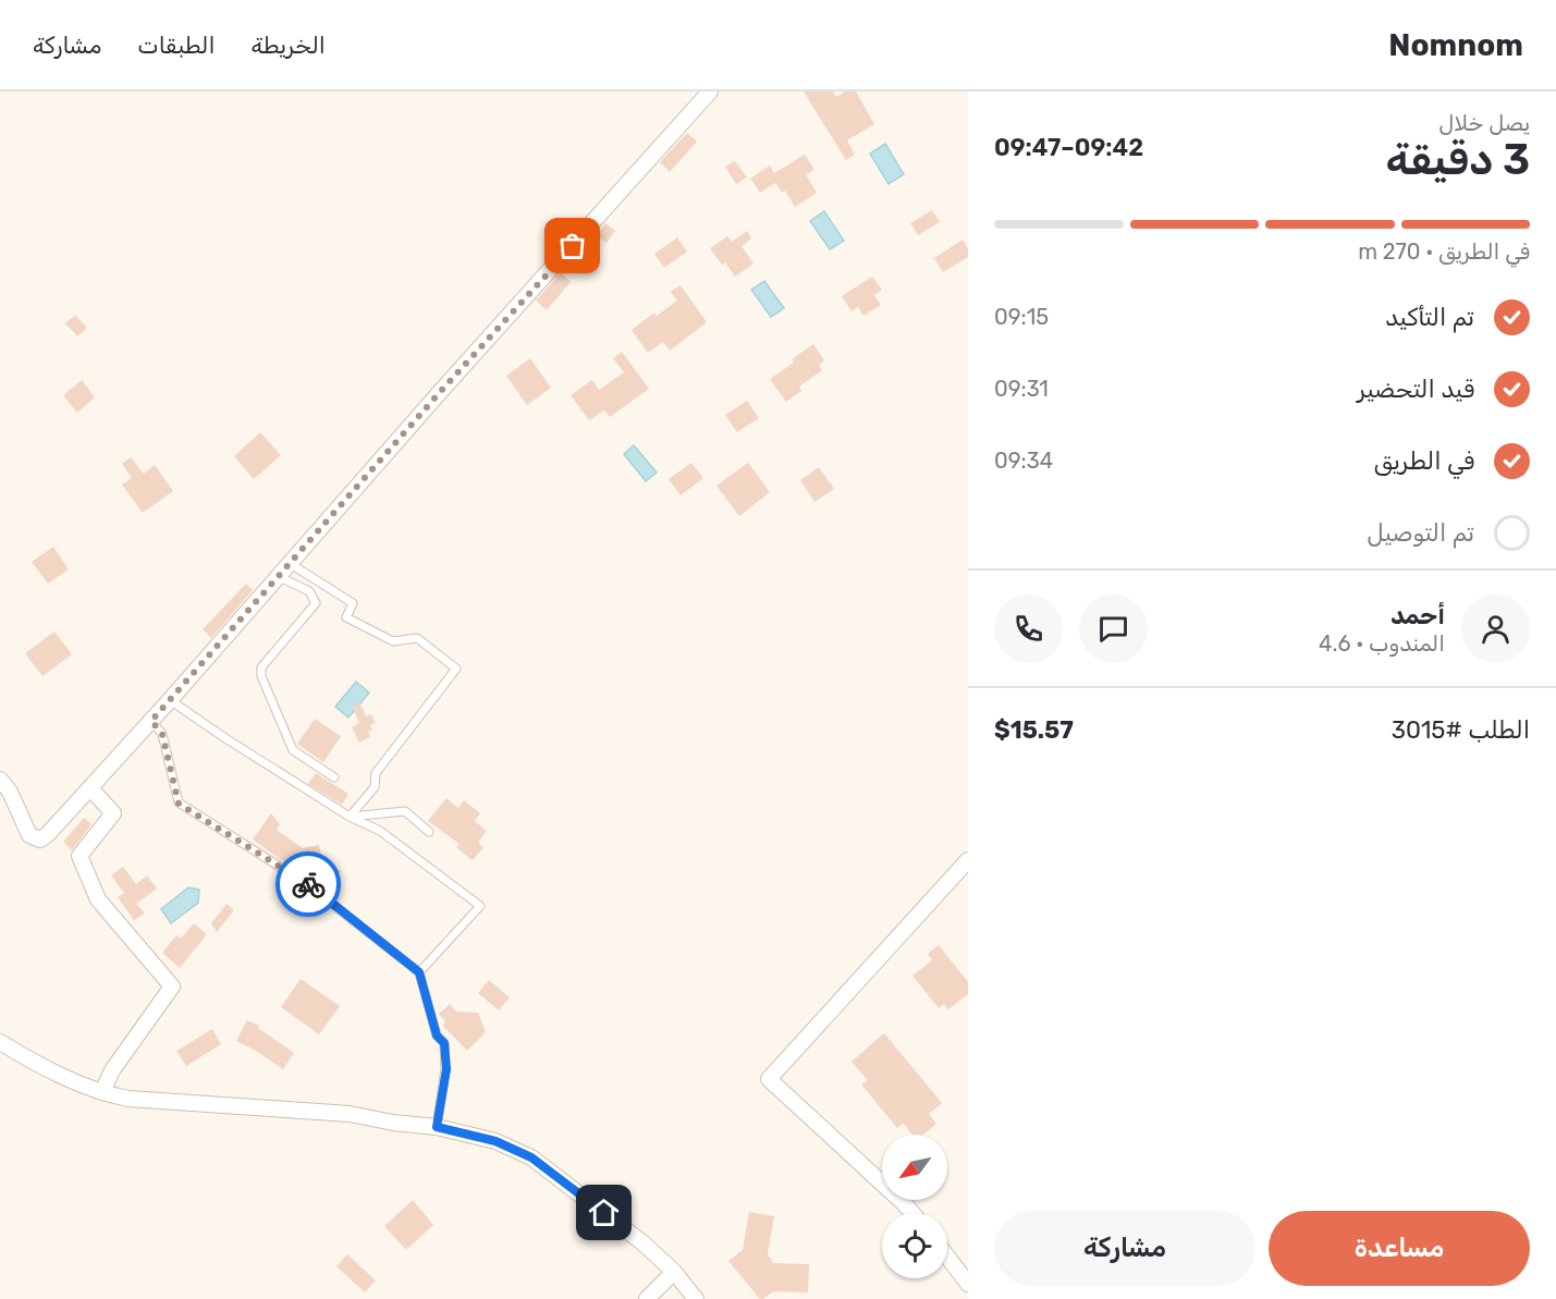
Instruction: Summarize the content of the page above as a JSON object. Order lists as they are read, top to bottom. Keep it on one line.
{"north":"bottom left","page":{"header":"Nomnom","nav":["الخريطة","الطبقات","مشاركة"],"heading":["3 دقيقة","يصل خلال","09:42–09:47"],"panel":["أحمد","المندوب · 4.6","الطلب #3015","$15.57"],"bar":"في الطريق · 270 m","list":[["تم التأكيد","09:15"],["قيد التحضير","09:31"],["في الطريق","09:34"],"تم التوصيل"],"buttons":["مساعدة","مشاركة"]}}
